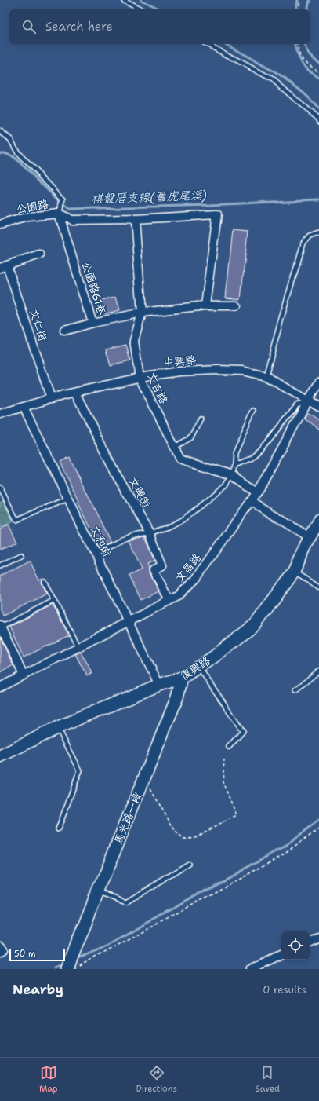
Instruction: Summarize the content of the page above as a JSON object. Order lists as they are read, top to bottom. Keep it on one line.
{"streets":{"main road":["復興路","馬光路一段"],"street":["公園路","公園路61巷","文仁街","中興路","文吉路","文興街","文和街","文昌路"]},"crossings":[["公園路","公園路61巷"],["公園路","文吉路"],["公園路61巷","文吉路"],["文仁街","中興路"],["中興路","文吉路"],["中興路","文興街"],["中興路","文和街"],["中興路","文昌路"],["文吉路","文昌路"],["文興街","文昌路"],["文和街","文昌路"],["文和街","復興路"],["復興路","馬光路一段"]],"water":["棋盤厝支線(舊虎尾溪)"],"scale_bar":"50 m","page":{"search":"Search here","scale":"50 m","heading":["Nearby","0 results"],"nav":["Map","Directions","Saved"]}}
